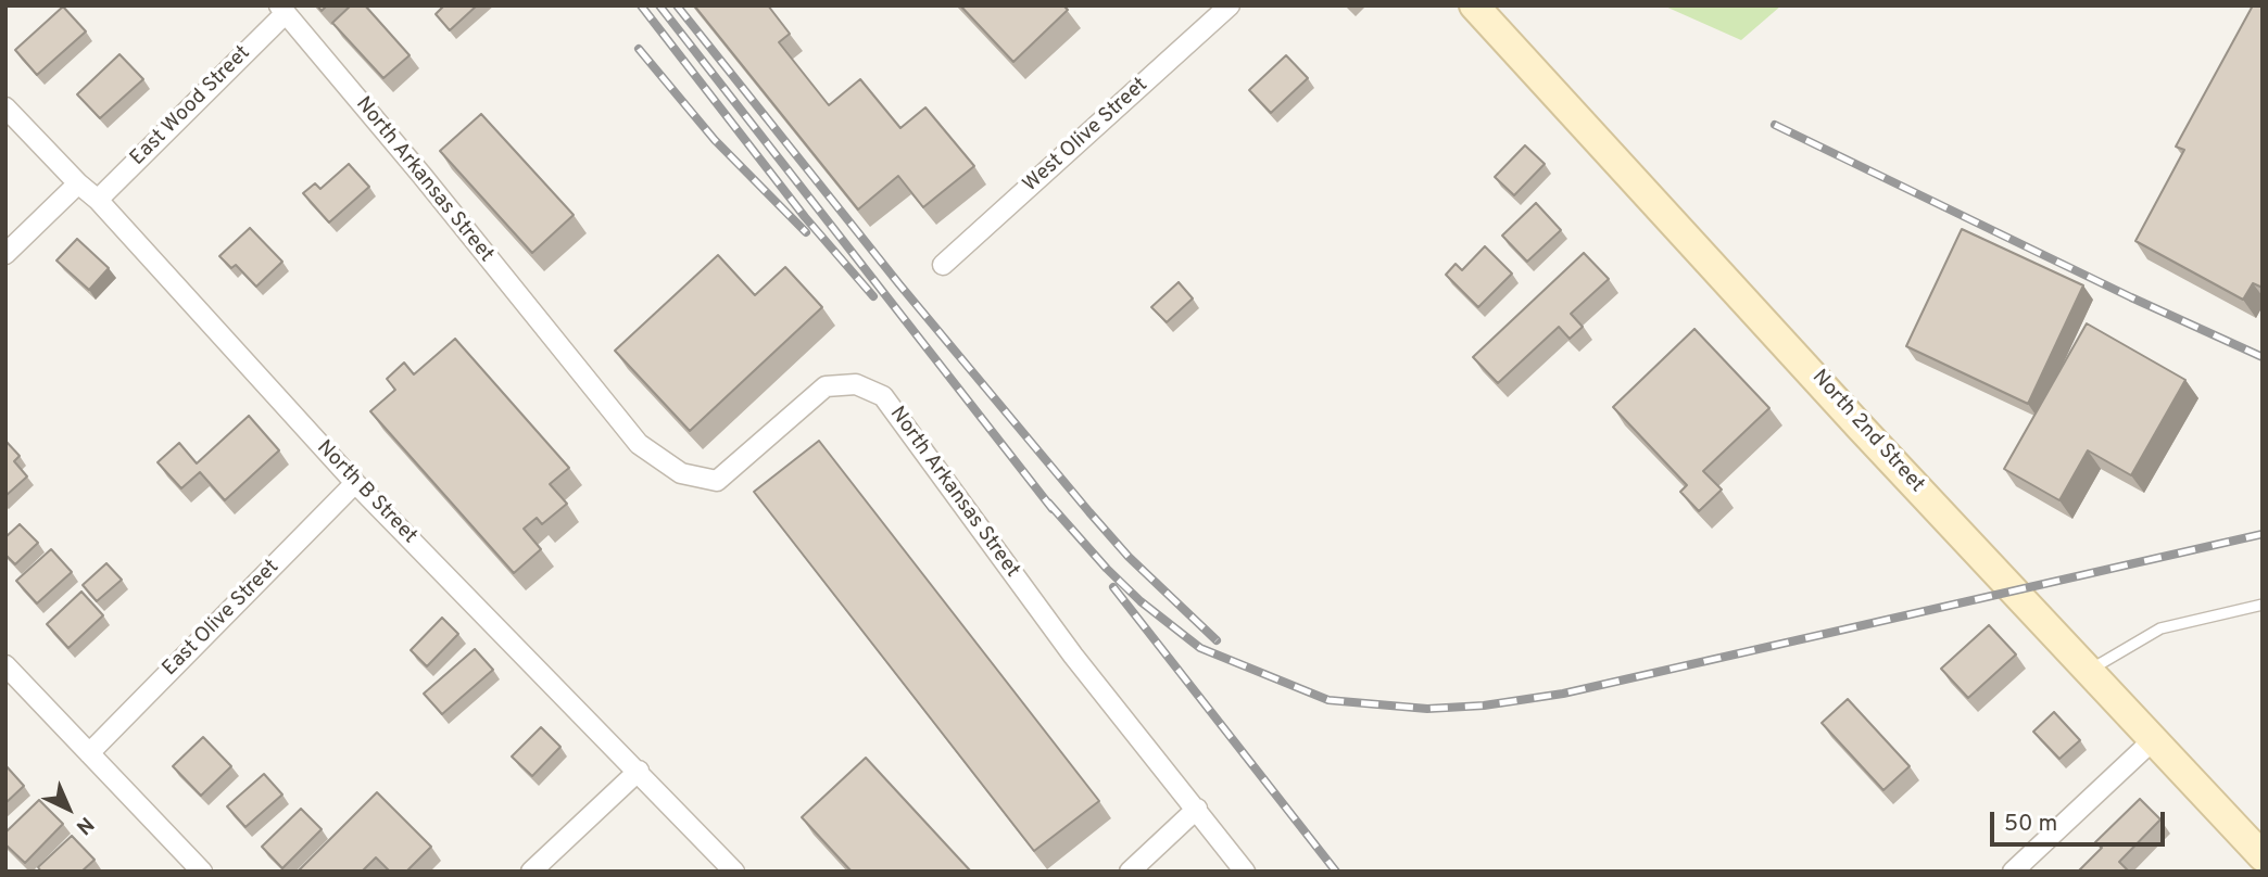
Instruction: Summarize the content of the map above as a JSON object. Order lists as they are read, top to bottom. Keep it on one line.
{"streets":{"main road":["North 2nd Street"],"street":["East Wood Street","West Olive Street","North Arkansas Street","North B Street","East Olive Street"]},"crossings":[["East Wood Street","North Arkansas Street"],["East Wood Street","North B Street"],["North B Street","East Olive Street"]],"scale_bar":"50 m","north":"bottom right"}
